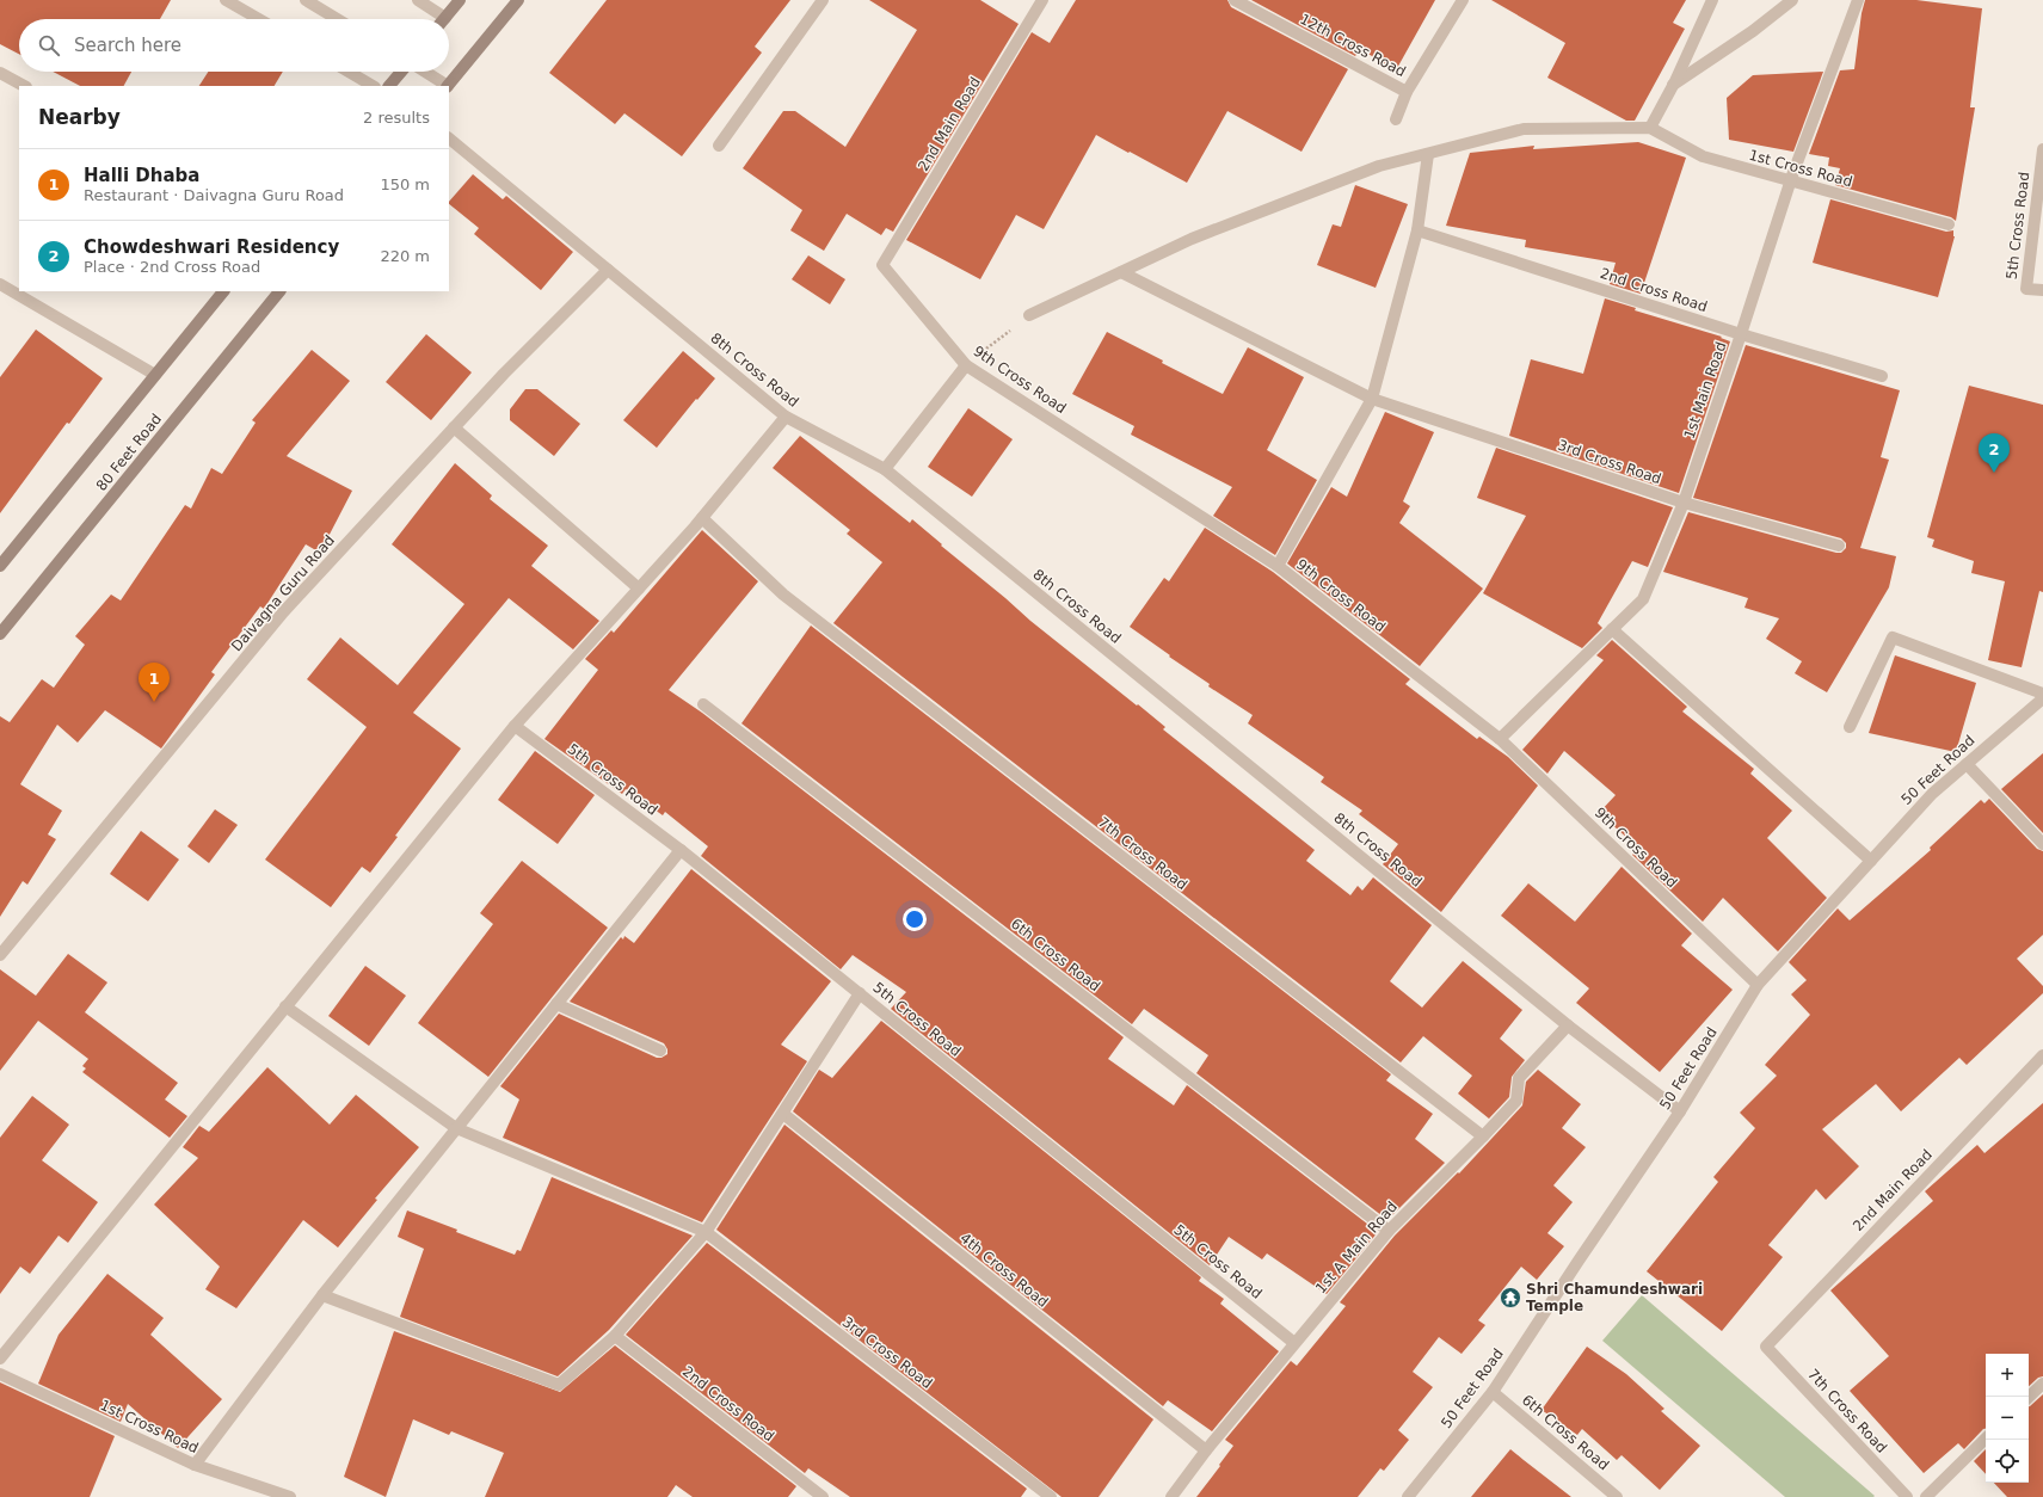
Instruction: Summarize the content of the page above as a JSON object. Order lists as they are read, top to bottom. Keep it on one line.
{"streets":{"main road":["80 Feet Road"],"street":["12th Cross Road","2nd Main Road","1st Cross Road","5th Cross Road","2nd Cross Road","8th Cross Road","9th Cross Road","1st Main Road","3rd Cross Road","Daivagna Guru Road","50 Feet Road","7th Cross Road","6th Cross Road","1st A Main Road","4th Cross Road"]},"crossings":[["2nd Main Road","9th Cross Road"],["2nd Main Road","7th Cross Road"],["1st Cross Road","1st Main Road"],["5th Cross Road","1st A Main Road"],["2nd Cross Road","1st Main Road"],["8th Cross Road","Daivagna Guru Road"],["8th Cross Road","50 Feet Road"],["8th Cross Road","1st A Main Road"],["9th Cross Road","1st Main Road"],["9th Cross Road","50 Feet Road"],["1st Main Road","3rd Cross Road"],["50 Feet Road","6th Cross Road"],["7th Cross Road","1st A Main Road"],["6th Cross Road","1st A Main Road"],["1st A Main Road","4th Cross Road"]],"places":{"temple":["Shri Chamundeshwari Temple"]},"page":{"search":"Search here","heading":["Nearby","2 results"],"list":[{"mark":"1","name":"Halli Dhaba","note":"Restaurant · Daivagna Guru Road","value":"150 m"},{"mark":"2","name":"Chowdeshwari Residency","note":"Place · 2nd Cross Road","value":"220 m"}],"pins":["2","1"],"map_buttons":["+","−"]}}
